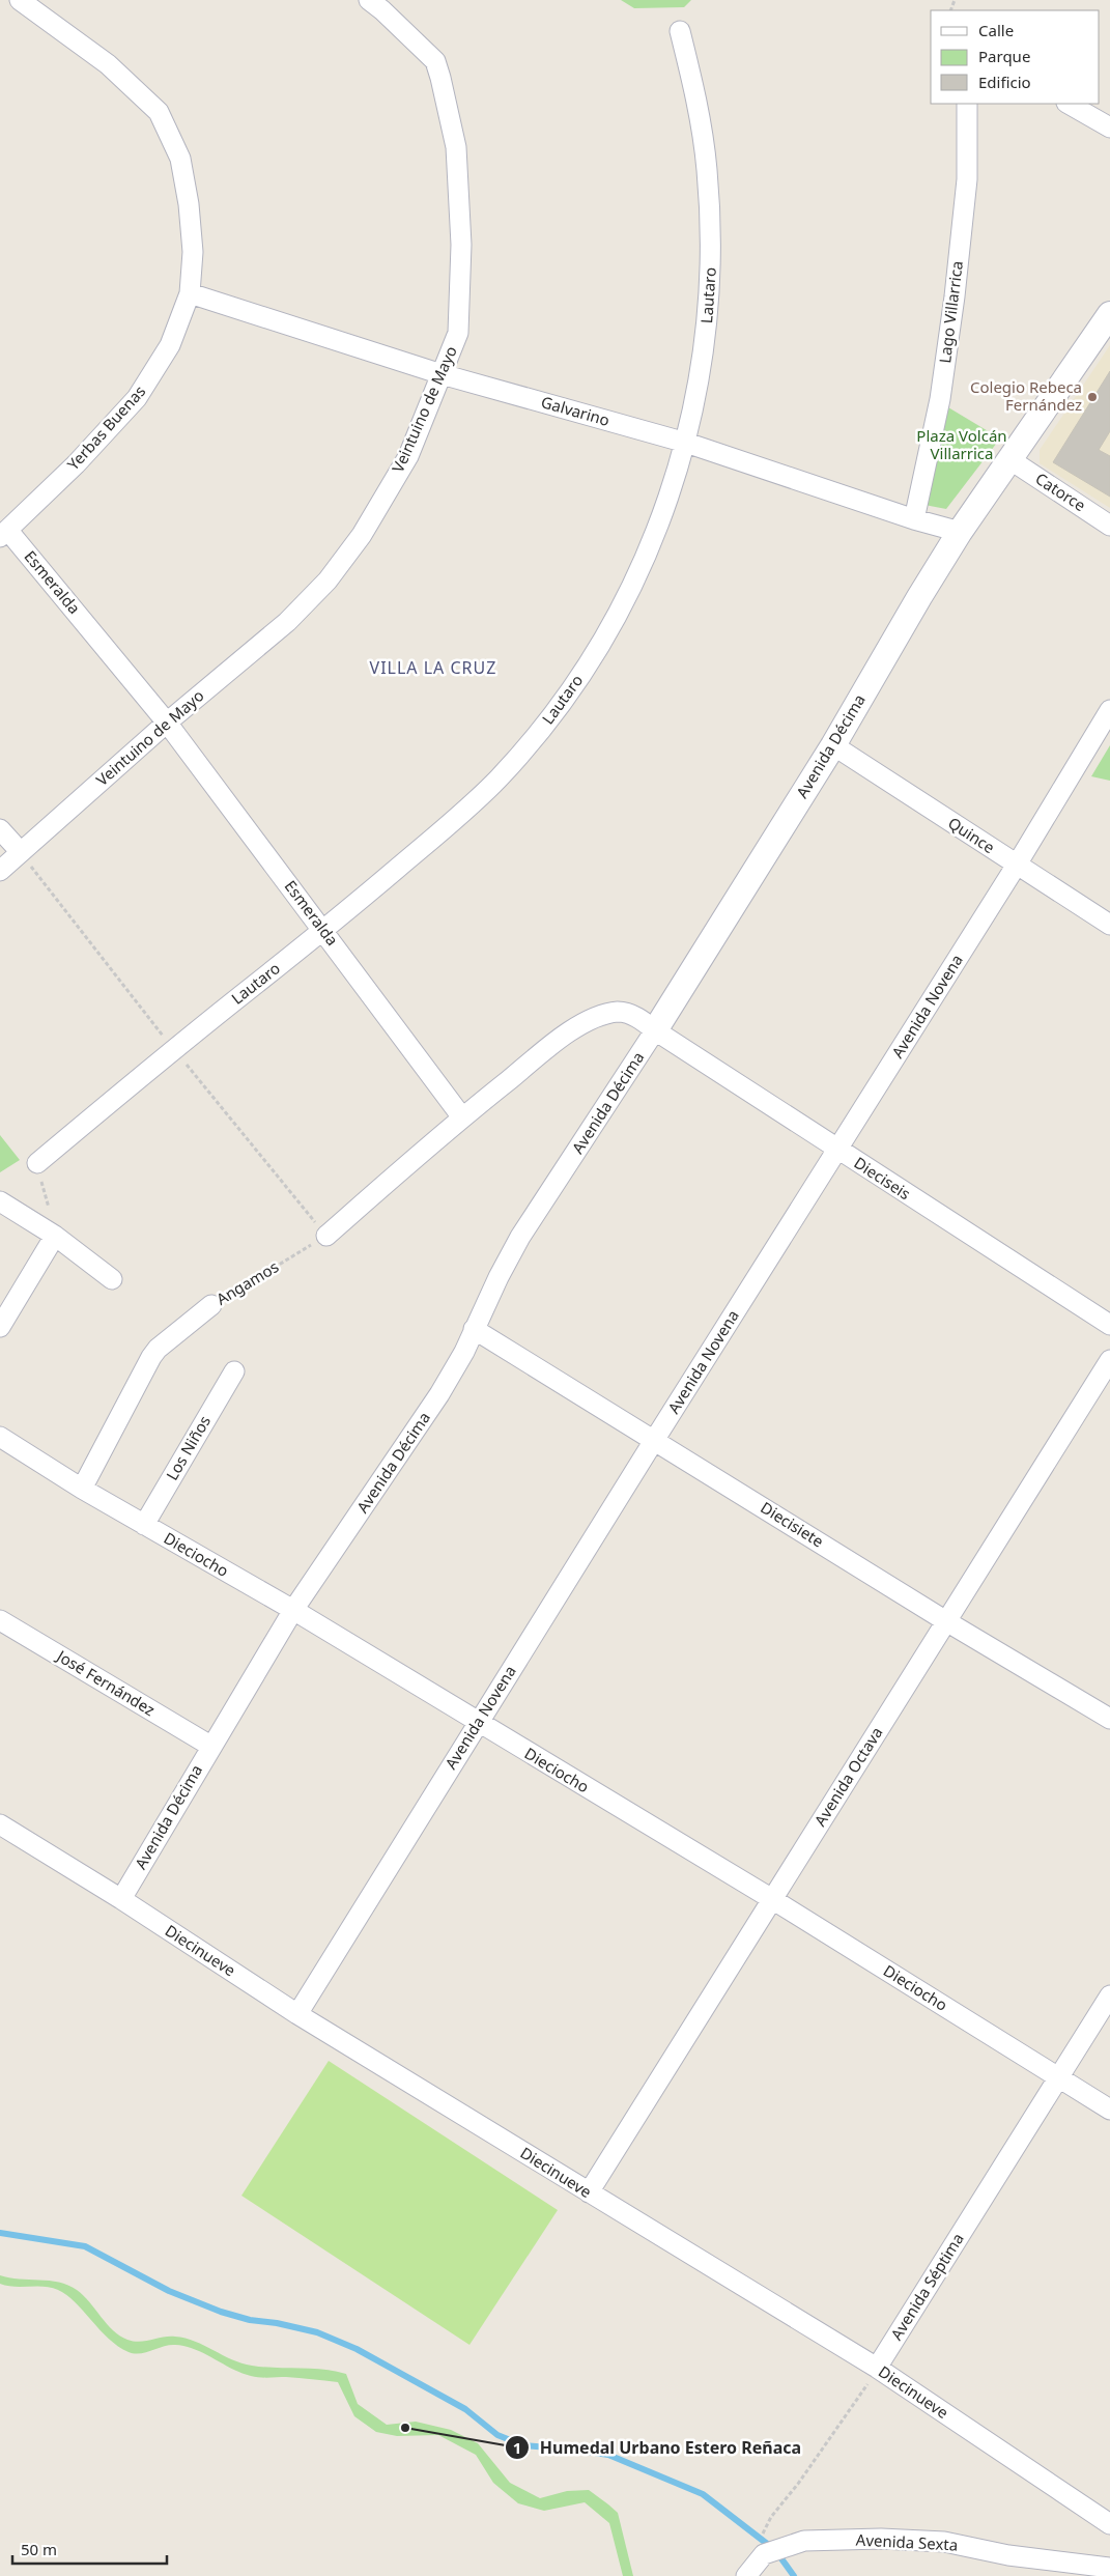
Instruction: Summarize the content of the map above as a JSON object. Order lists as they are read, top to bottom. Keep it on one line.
{"streets":{"street":["Lautaro","Lago Villarrica","Veintuino de Mayo","Galvarino","Yerbas Buenas","Catorce","Esmeralda","Avenida Décima","Quince","Avenida Novena","Dieciseis","Angamos","Los Niños","Diecisiete","Dieciocho","José Fernández","Avenida Octava","Diecinueve","Avenida Séptima","Avenida Sexta"]},"crossings":[["Lautaro","Galvarino"],["Lautaro","Esmeralda"],["Lago Villarrica","Galvarino"],["Veintuino de Mayo","Galvarino"],["Veintuino de Mayo","Esmeralda"],["Galvarino","Yerbas Buenas"],["Galvarino","Avenida Décima"],["Yerbas Buenas","Esmeralda"],["Catorce","Avenida Décima"],["Avenida Décima","Quince"],["Avenida Décima","Dieciseis"],["Avenida Décima","Diecisiete"],["Avenida Décima","Dieciocho"],["Avenida Décima","José Fernández"],["Avenida Décima","Diecinueve"],["Quince","Avenida Novena"],["Avenida Novena","Dieciseis"],["Avenida Novena","Diecisiete"],["Avenida Novena","Dieciocho"],["Avenida Novena","Diecinueve"],["Angamos","Dieciocho"],["Los Niños","Dieciocho"],["Diecisiete","Avenida Octava"],["Dieciocho","Avenida Octava"],["Dieciocho","Avenida Séptima"],["Avenida Octava","Diecinueve"],["Diecinueve","Avenida Séptima"]],"districts":["VILLA LA CRUZ"],"parks":["Plaza Volcán Villarrica"],"places":["Colegio Rebeca Fernández","Humedal Urbano Estero Reñaca"],"legend":["Calle","Parque","Edificio"],"scale_bar":"50 m"}
